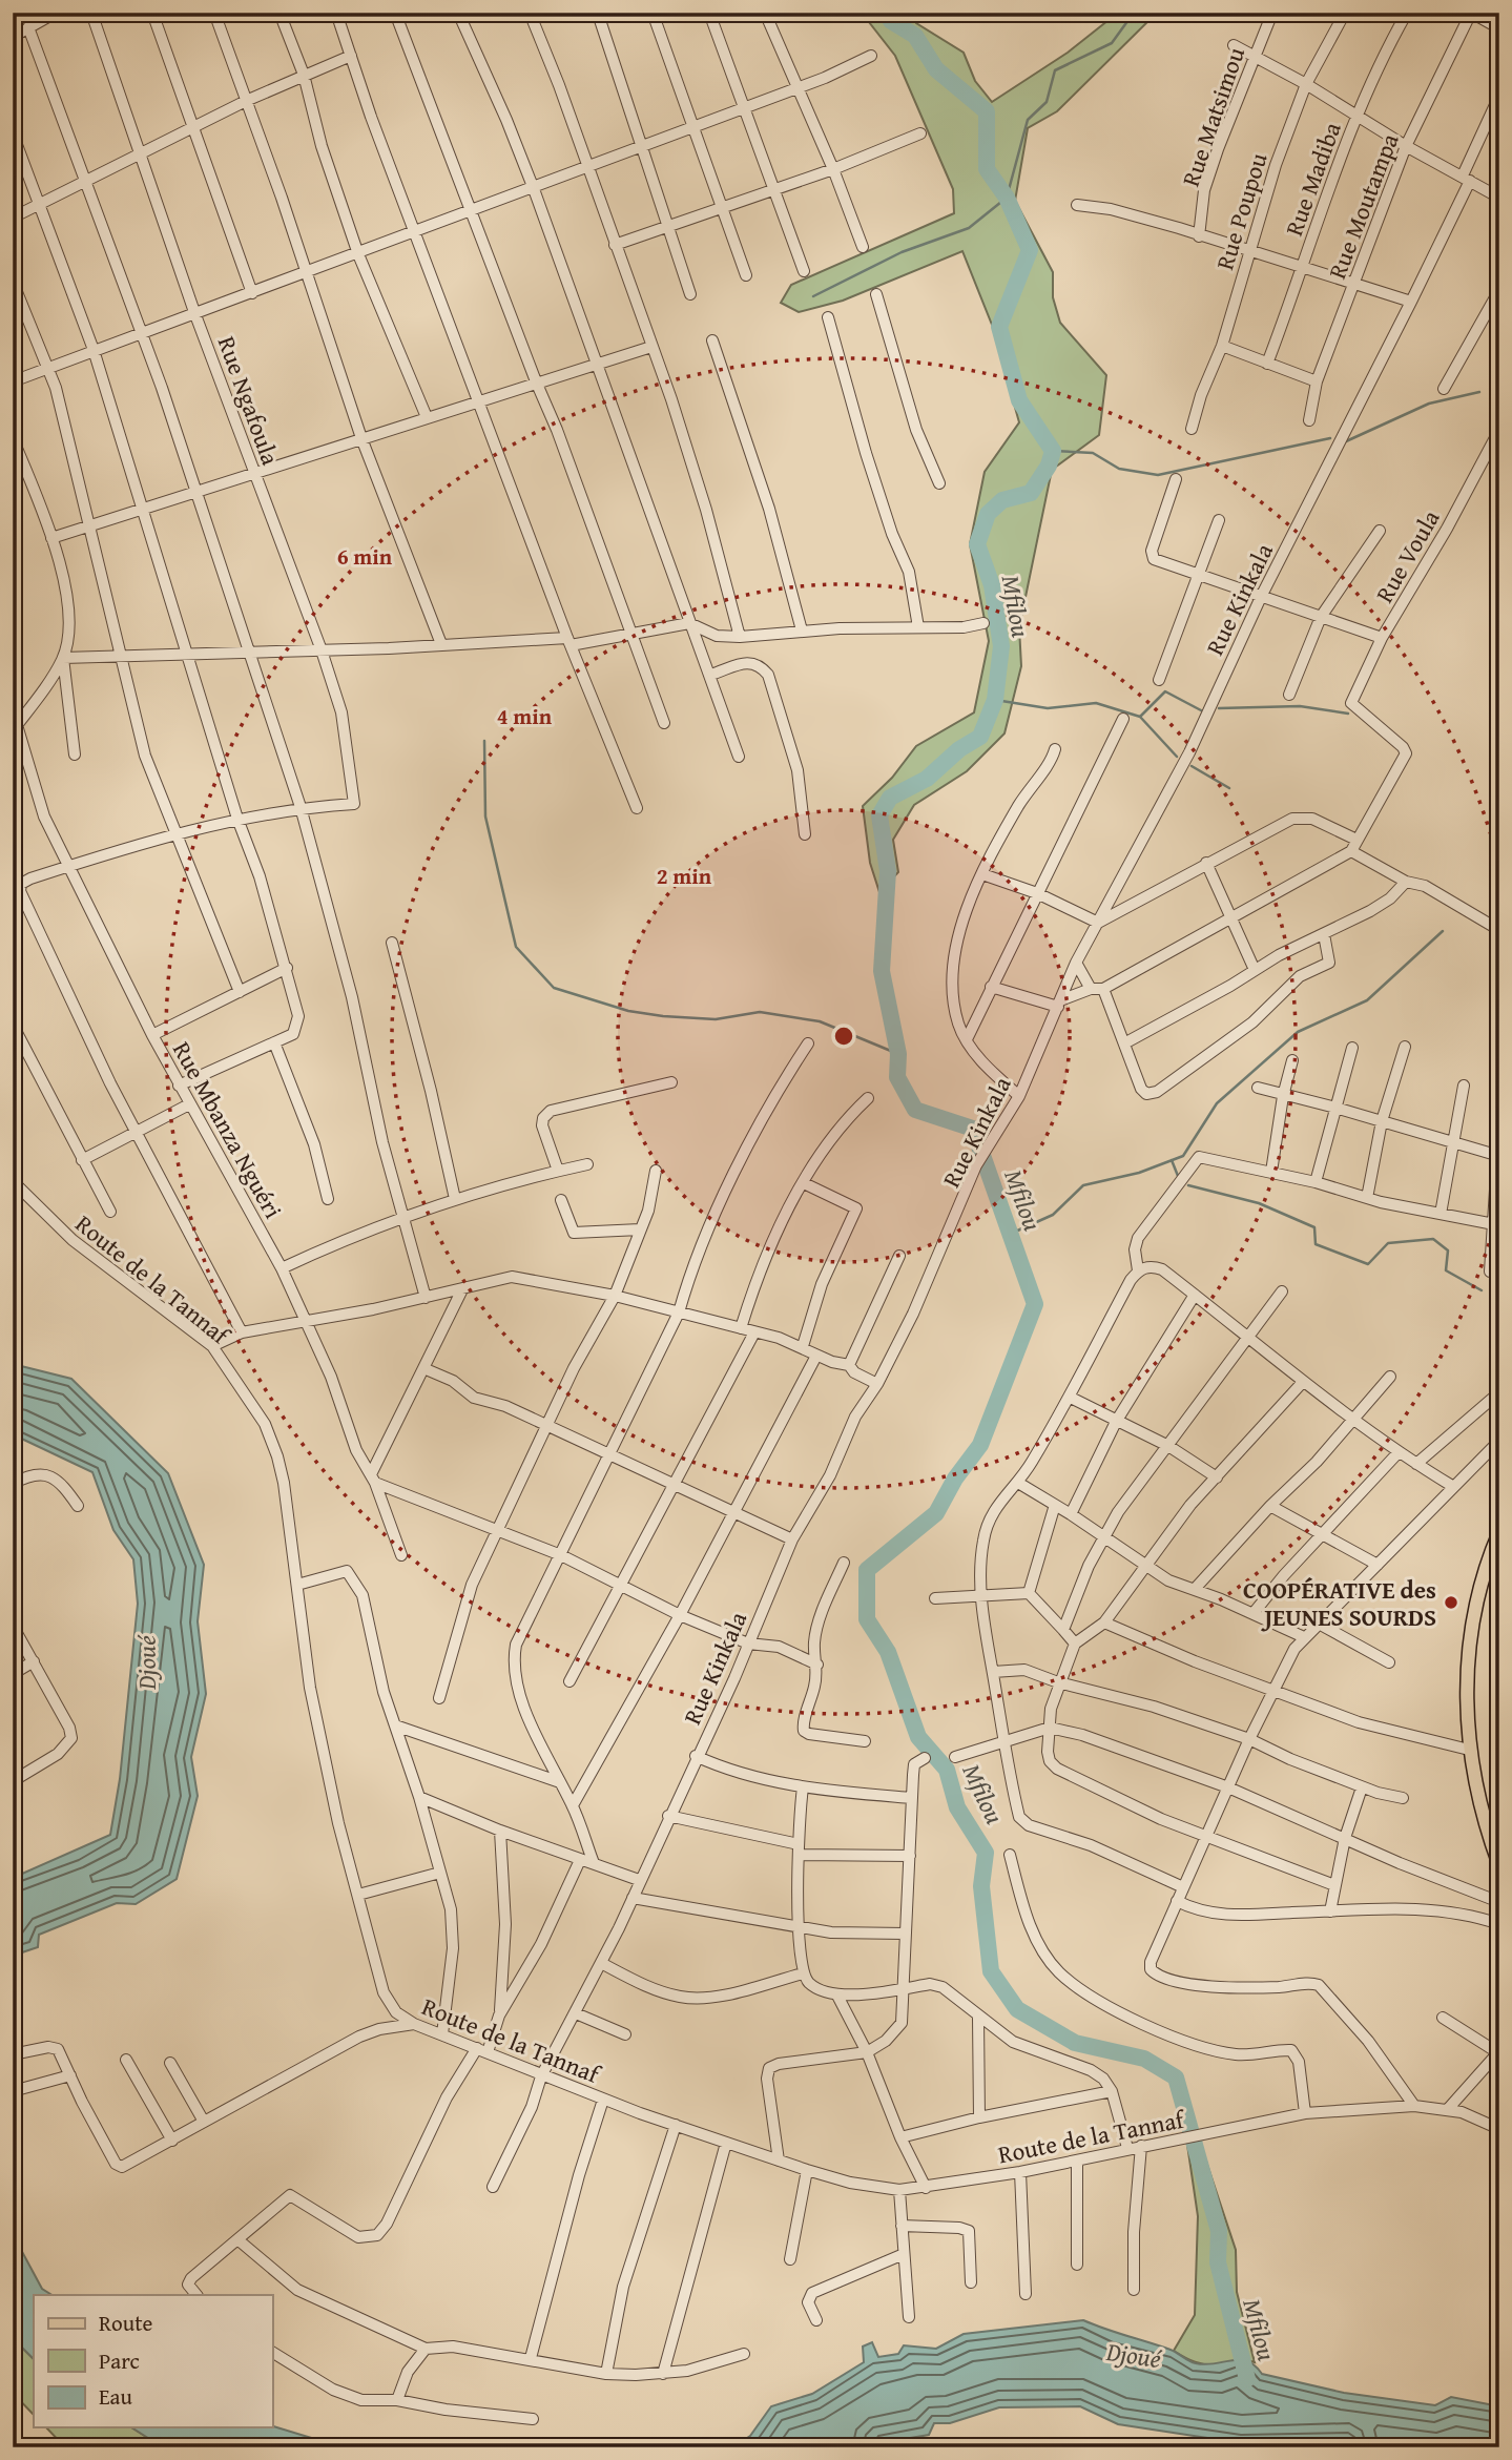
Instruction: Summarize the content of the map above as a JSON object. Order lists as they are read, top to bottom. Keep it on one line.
{"streets":{"street":["Rue Matsimou","Rue Madiba","Rue Moutampa","Rue Poupou","Rue Ngafoula","Rue Voula","Rue Kinkala","Rue Mbanza Nguéri","Route de la Tannaf"]},"crossings":[["Rue Kinkala","Route de la Tannaf"]],"water":["Mfilou","Djoué"],"places":["COOPÉRATIVE des JEUNES SOURDS"],"legend":["Route","Parc","Eau"],"rings":["6 min","4 min","2 min"]}
